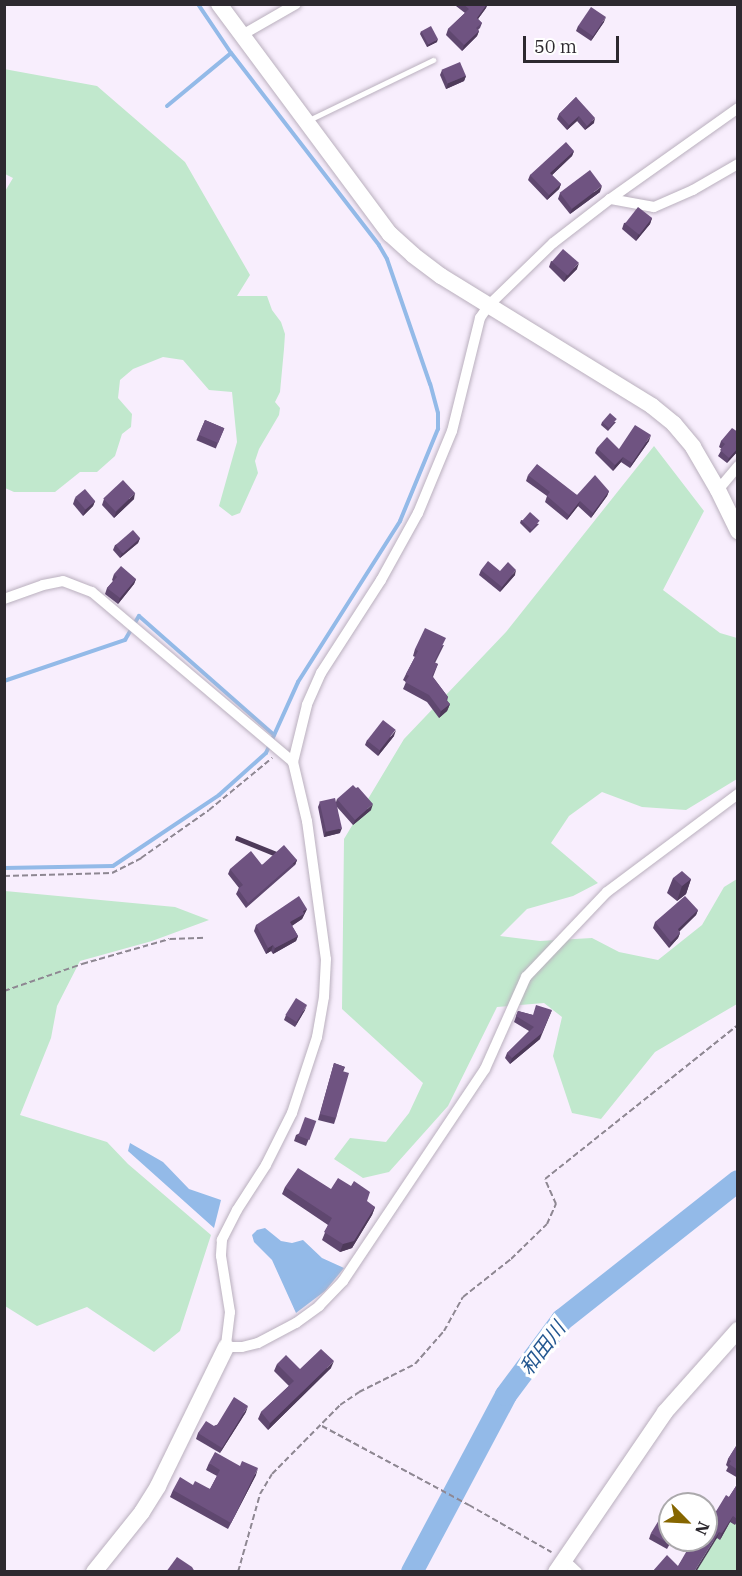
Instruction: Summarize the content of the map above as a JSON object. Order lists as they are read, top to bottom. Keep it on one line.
{"water":["和田川"],"scale_bar":"50 m","north":"bottom right"}
